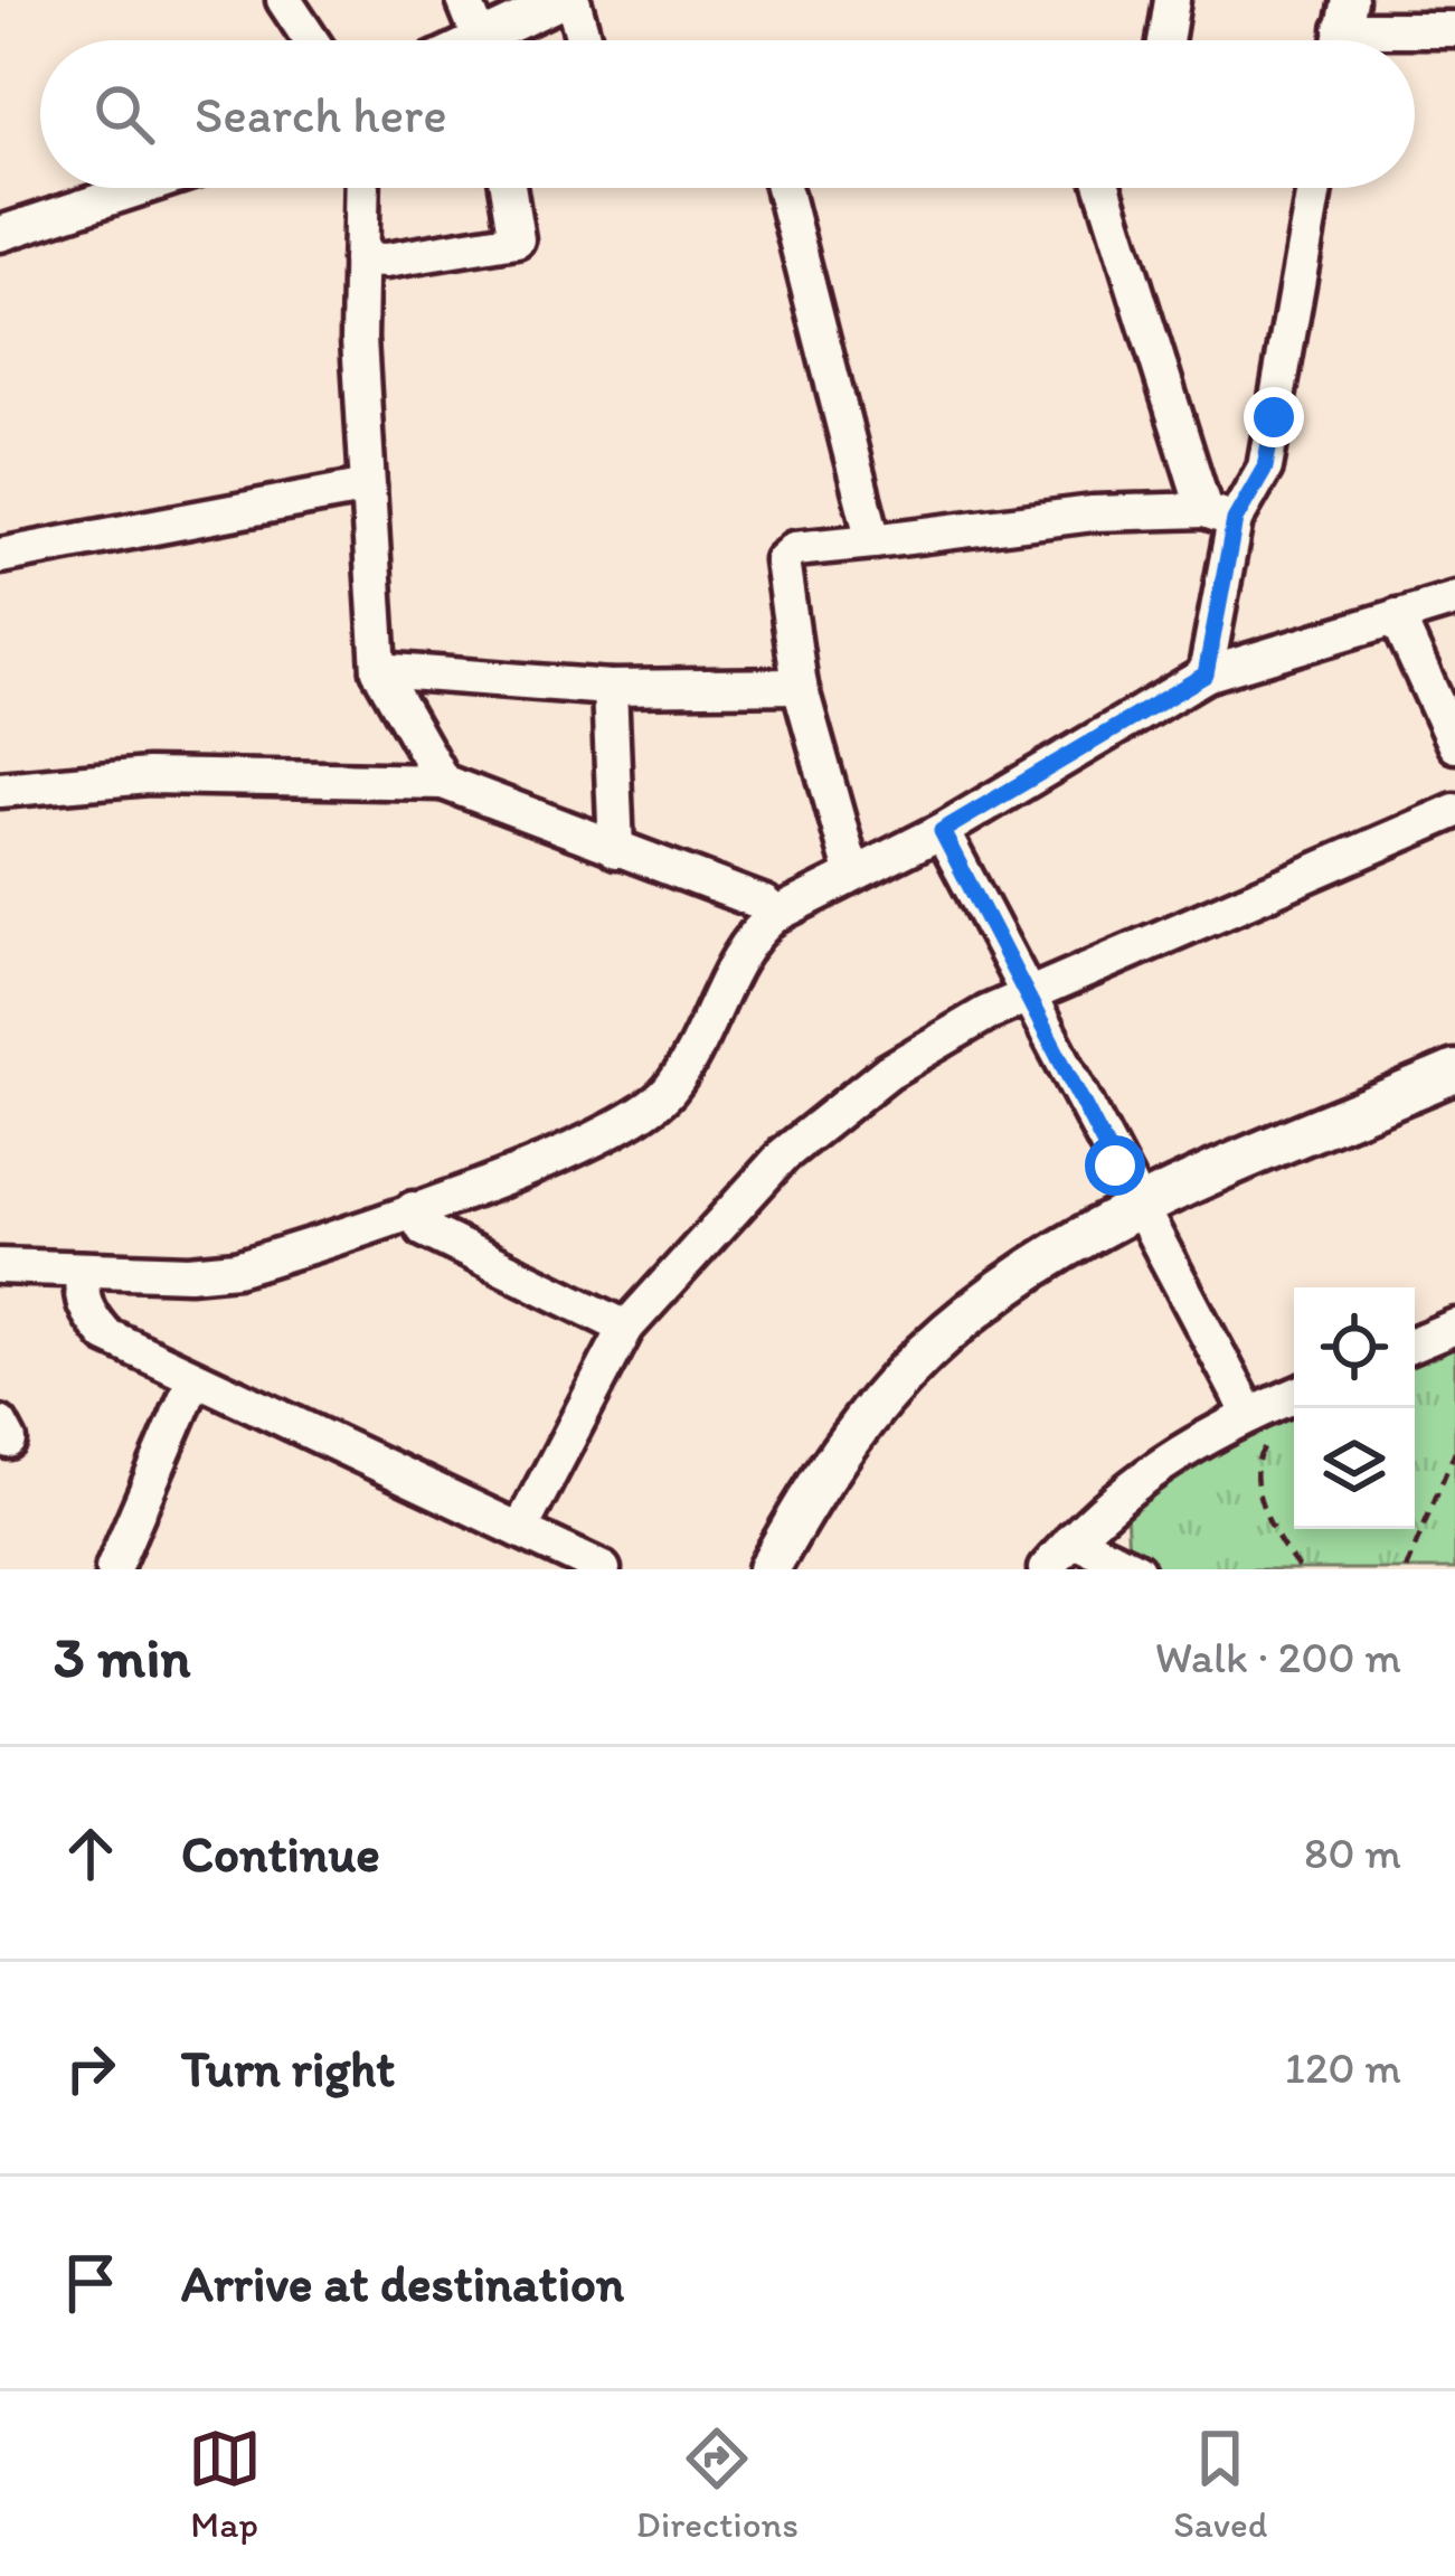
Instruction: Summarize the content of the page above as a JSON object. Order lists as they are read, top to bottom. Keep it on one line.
{"page":{"search":"Search here","heading":["3 min","Walk · 200 m"],"list":[["Continue","80 m"],["Turn right","120 m"],"Arrive at destination"],"nav":["Map","Directions","Saved"]}}
